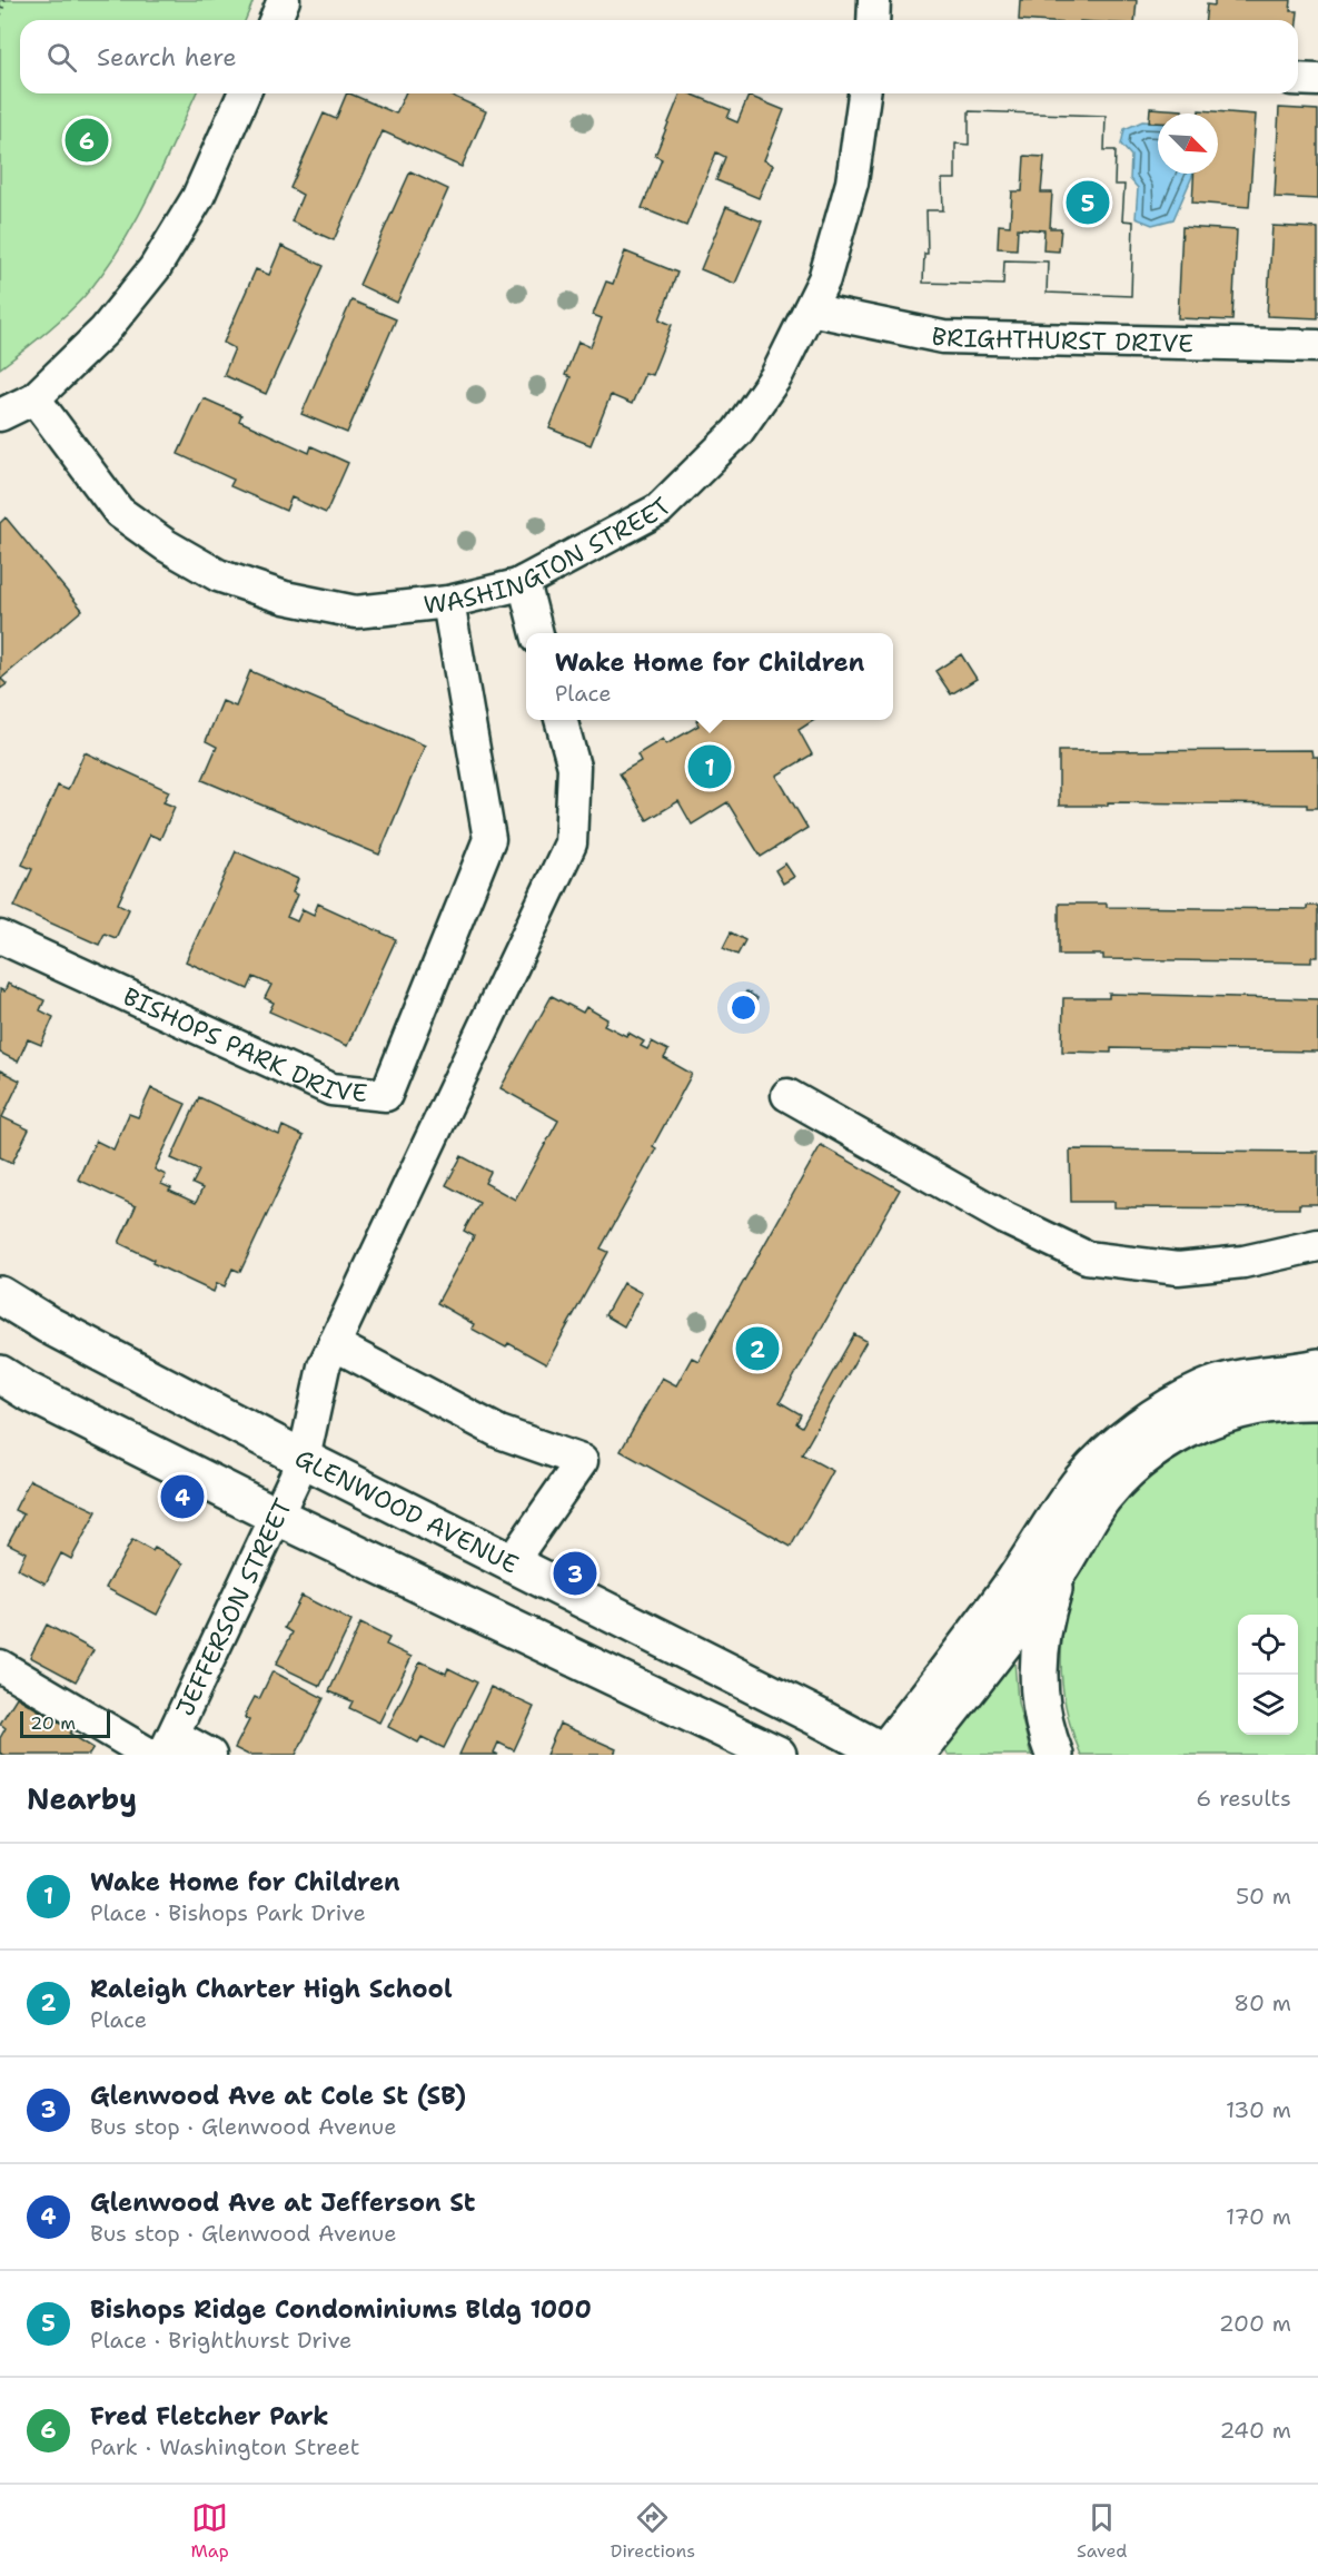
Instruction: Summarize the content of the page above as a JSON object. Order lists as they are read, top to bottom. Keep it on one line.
{"streets":{"main road":["GLENWOOD AVENUE"],"street":["BRIGHTHURST DRIVE","WASHINGTON STREET","BISHOPS PARK DRIVE","JEFFERSON STREET"]},"crossings":[["BRIGHTHURST DRIVE","WASHINGTON STREET"],["WASHINGTON STREET","BISHOPS PARK DRIVE"],["GLENWOOD AVENUE","JEFFERSON STREET"]],"scale_bar":"20 m","north":"bottom right","page":{"search":"Search here","pins":["6","5","1","2","4","3"],"popup":["Wake Home for Children","Place"],"scale":"20 m","heading":["Nearby","6 results"],"list":[{"mark":"1","name":"Wake Home for Children","note":"Place · Bishops Park Drive","value":"50 m"},{"mark":"2","name":"Raleigh Charter High School","note":"Place","value":"80 m"},{"mark":"3","name":"Glenwood Ave at Cole St (SB)","note":"Bus stop · Glenwood Avenue","value":"130 m"},{"mark":"4","name":"Glenwood Ave at Jefferson St","note":"Bus stop · Glenwood Avenue","value":"170 m"},{"mark":"5","name":"Bishops Ridge Condominiums Bldg 1000","note":"Place · Brighthurst Drive","value":"200 m"},{"mark":"6","name":"Fred Fletcher Park","note":"Park · Washington Street","value":"240 m"}],"nav":["Map","Directions","Saved"]}}
